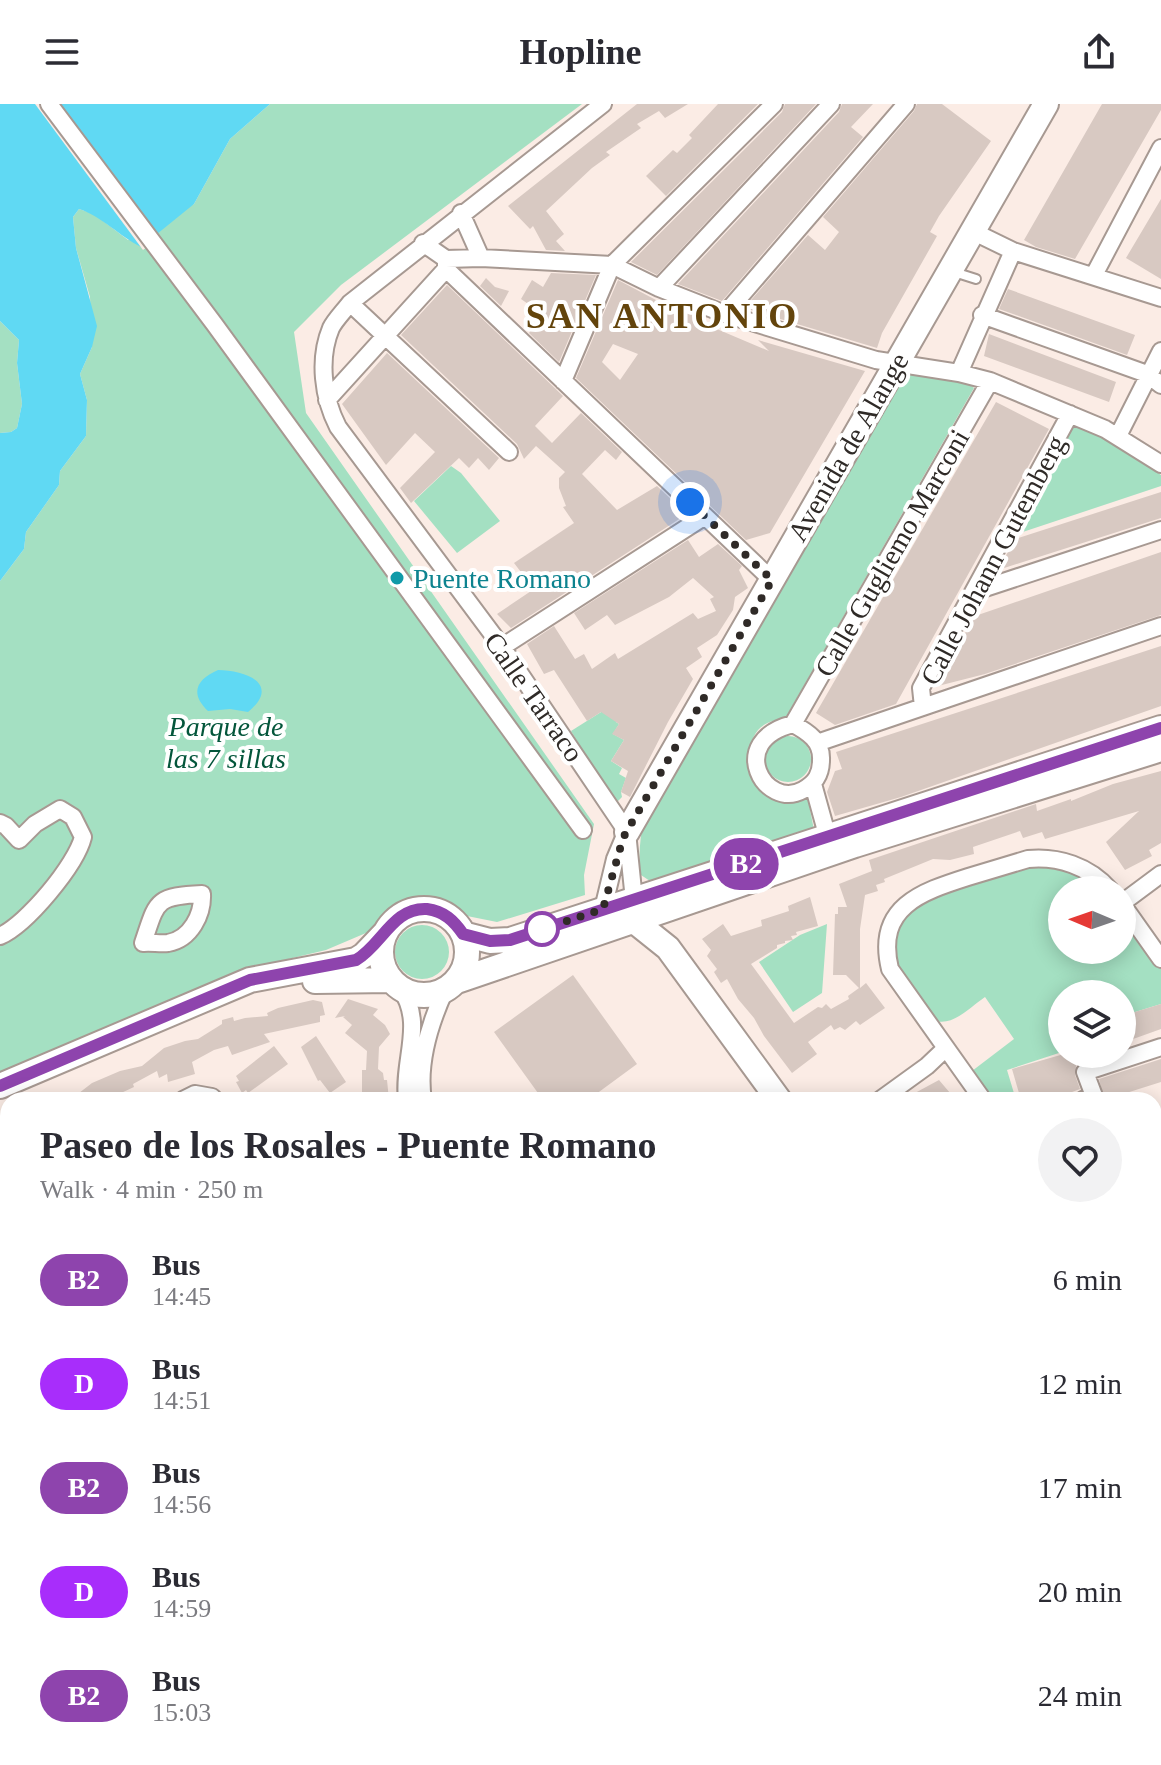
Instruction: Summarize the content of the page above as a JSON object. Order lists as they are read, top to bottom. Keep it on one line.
{"streets":{"main road":["Avenida de Alange"],"street":["Calle Gugliemo Marconi","Calle Johann Gutemberg","Calle Tarraco"]},"crossings":[["Avenida de Alange","Calle Tarraco"]],"districts":["SAN ANTONIO"],"parks":["Parque de las 7 sillas"],"places":["Puente Romano"],"lines":["bus line B2"],"north":"left","page":{"header":"Hopline","on_map":"B2","heading":["Paseo de los Rosales - Puente Romano","Walk · 4 min · 250 m"],"list":[{"mark":"B2","name":"Bus","note":"14:45","value":"6 min"},{"mark":"D","name":"Bus","note":"14:51","value":"12 min"},{"mark":"B2","name":"Bus","note":"14:56","value":"17 min"},{"mark":"D","name":"Bus","note":"14:59","value":"20 min"},{"mark":"B2","name":"Bus","note":"15:03","value":"24 min"}]}}
